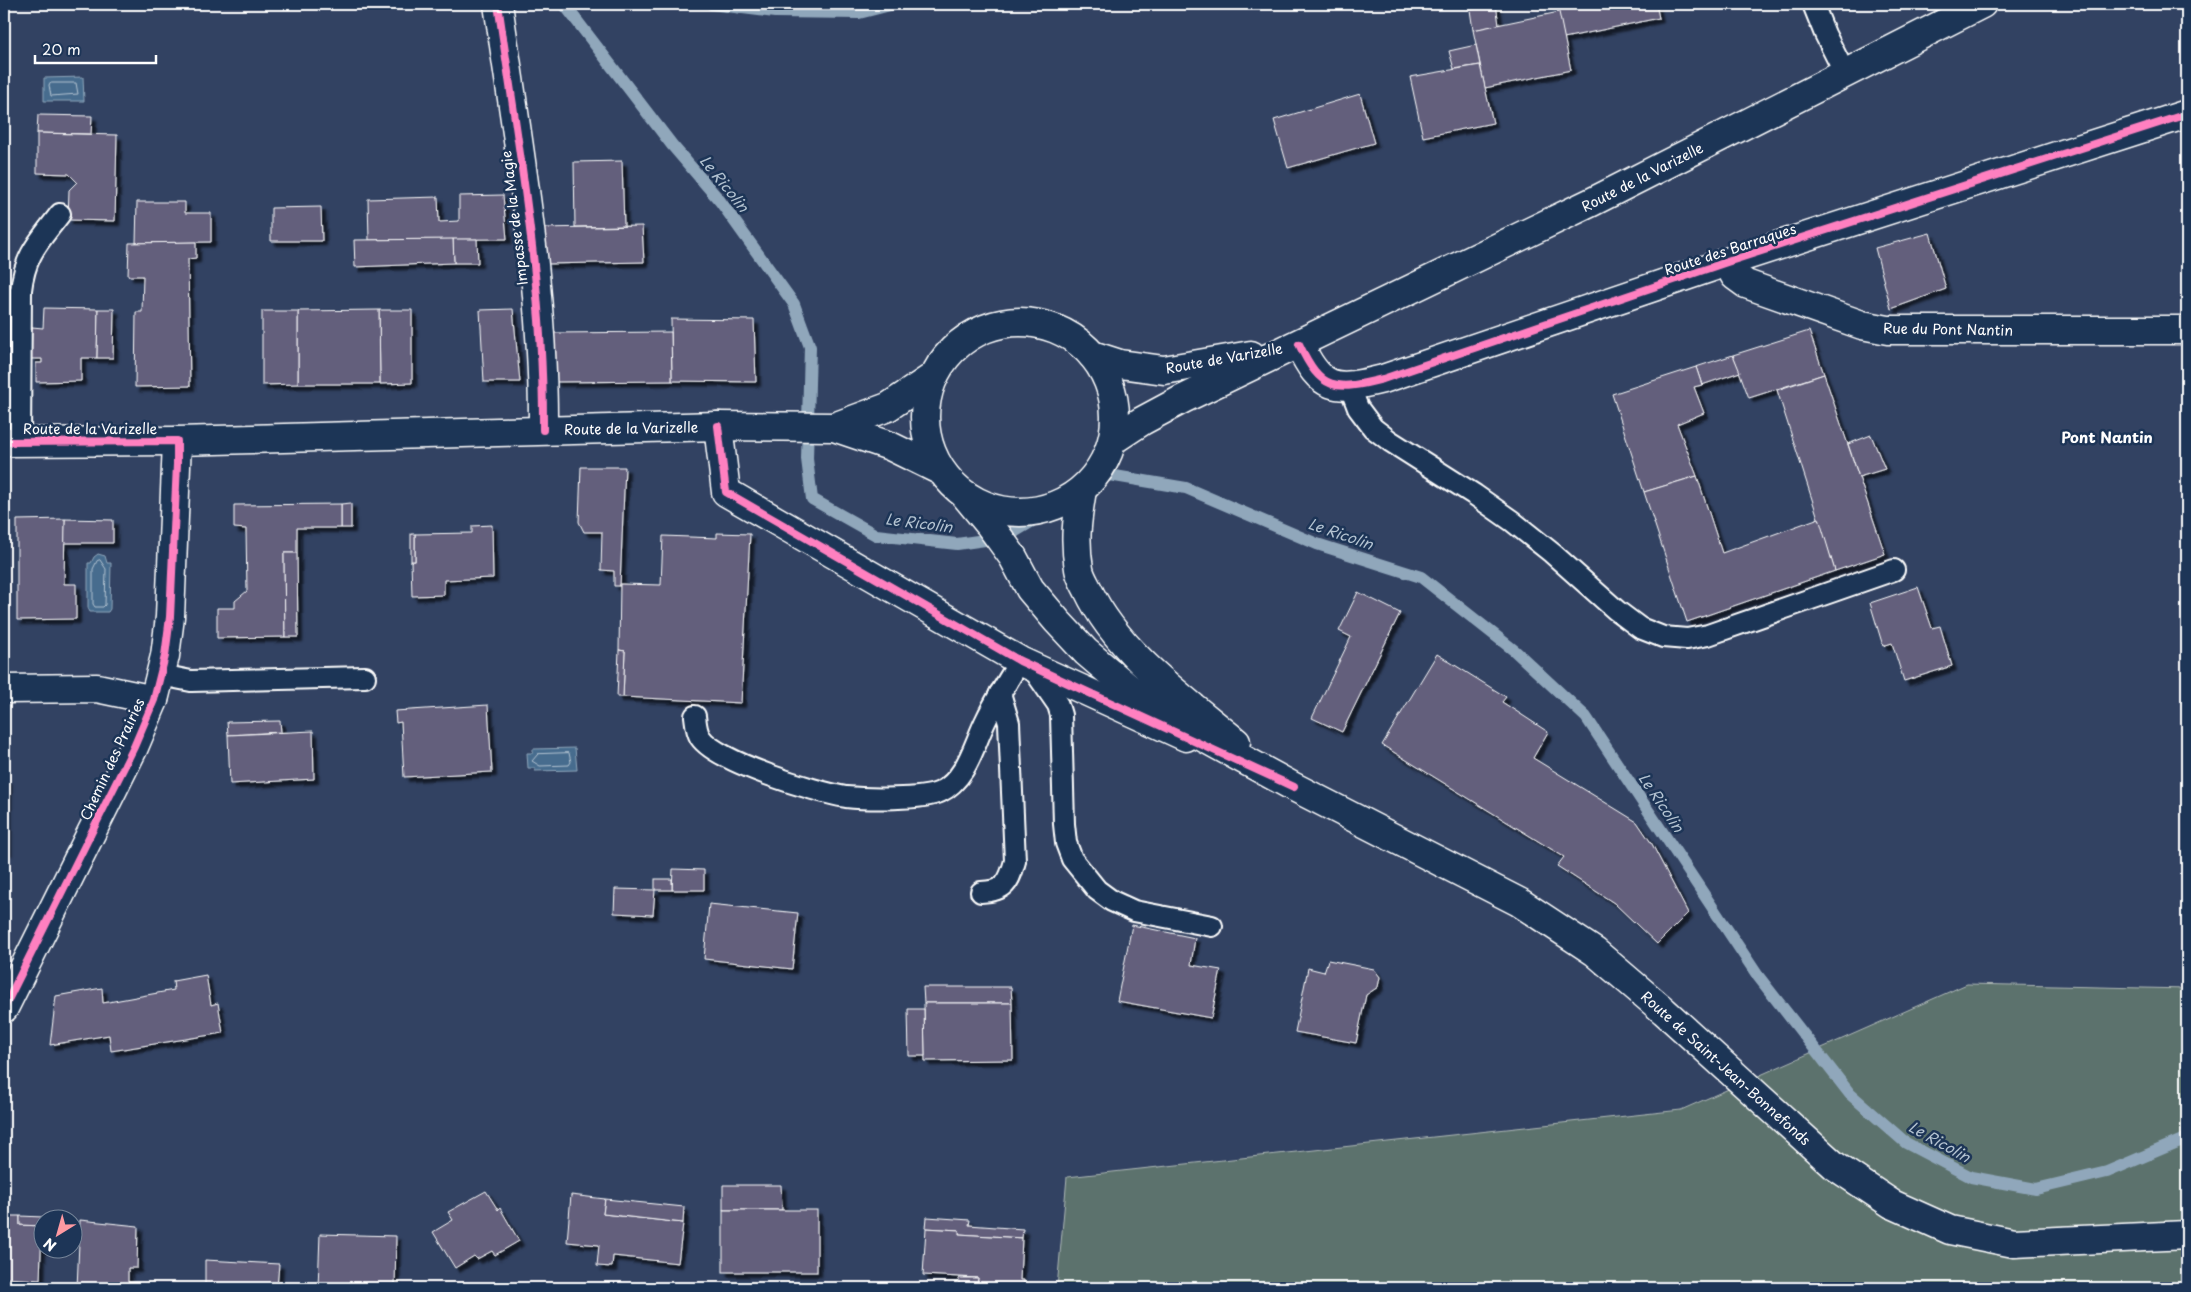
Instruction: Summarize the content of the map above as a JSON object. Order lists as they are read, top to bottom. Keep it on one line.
{"streets":{"main road":["Route de la Varizelle","Impasse de la Magie","Route des Barraques","Rue du Pont Nantin","Route de Varizelle","Chemin des Prairies","Route de Saint-Jean-Bonnefonds"]},"crossings":[["Route de la Varizelle","Impasse de la Magie"],["Route de la Varizelle","Route des Barraques"],["Route de la Varizelle","Route de Varizelle"],["Route de la Varizelle","Chemin des Prairies"],["Route des Barraques","Rue du Pont Nantin"],["Route des Barraques","Route de Varizelle"],["Route de Varizelle","Route de Saint-Jean-Bonnefonds"]],"districts":["Pont Nantin"],"water":["Le Ricolin"],"scale_bar":"20 m","north":"bottom left"}
